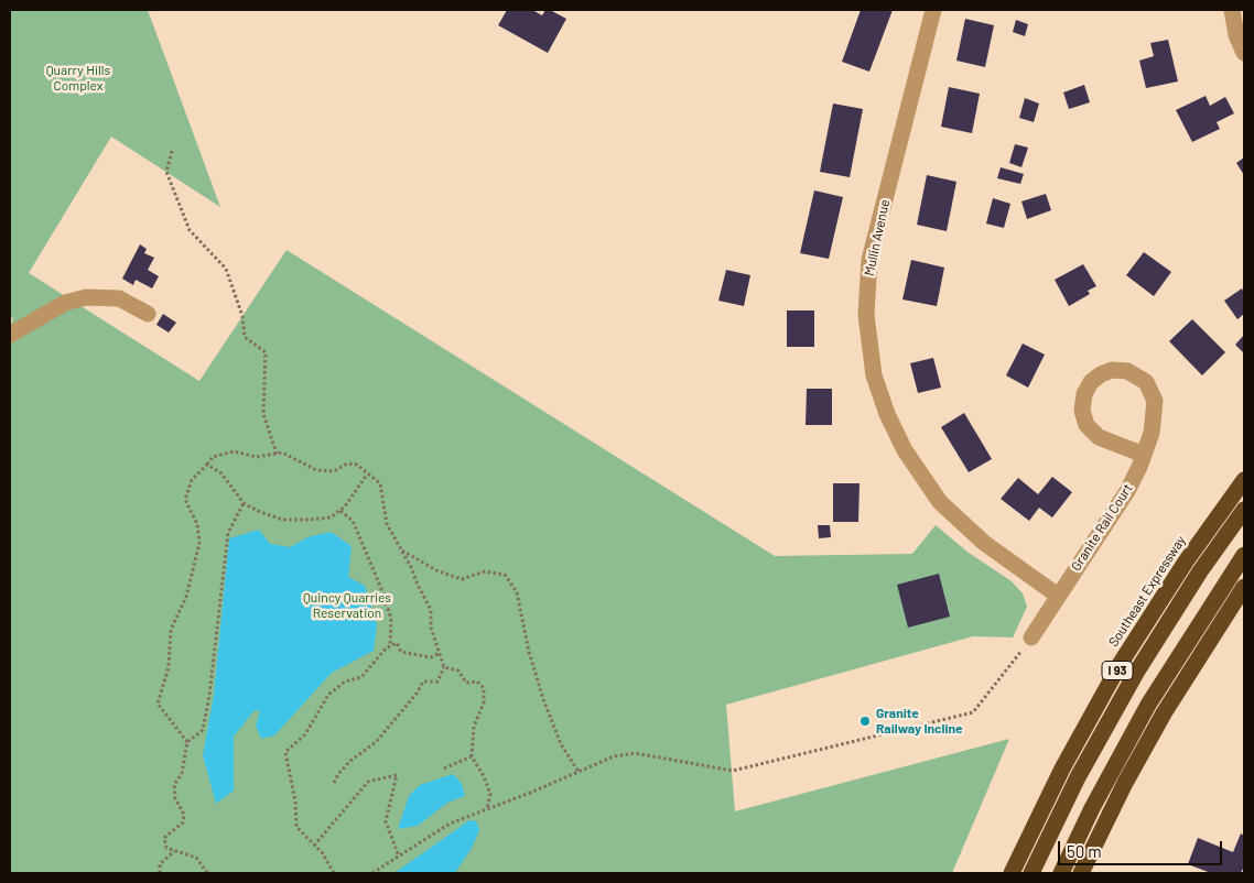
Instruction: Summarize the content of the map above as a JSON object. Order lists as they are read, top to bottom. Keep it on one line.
{"streets":{"highway":["Southeast Expressway","I 93"],"street":["Mullin Avenue","Granite Rail Court"]},"crossings":[["Mullin Avenue","Granite Rail Court"]],"parks":["Quarry Hills Complex","Quincy Quarries Reservation"],"places":["Granite Railway Incline"],"scale_bar":"50 m"}
